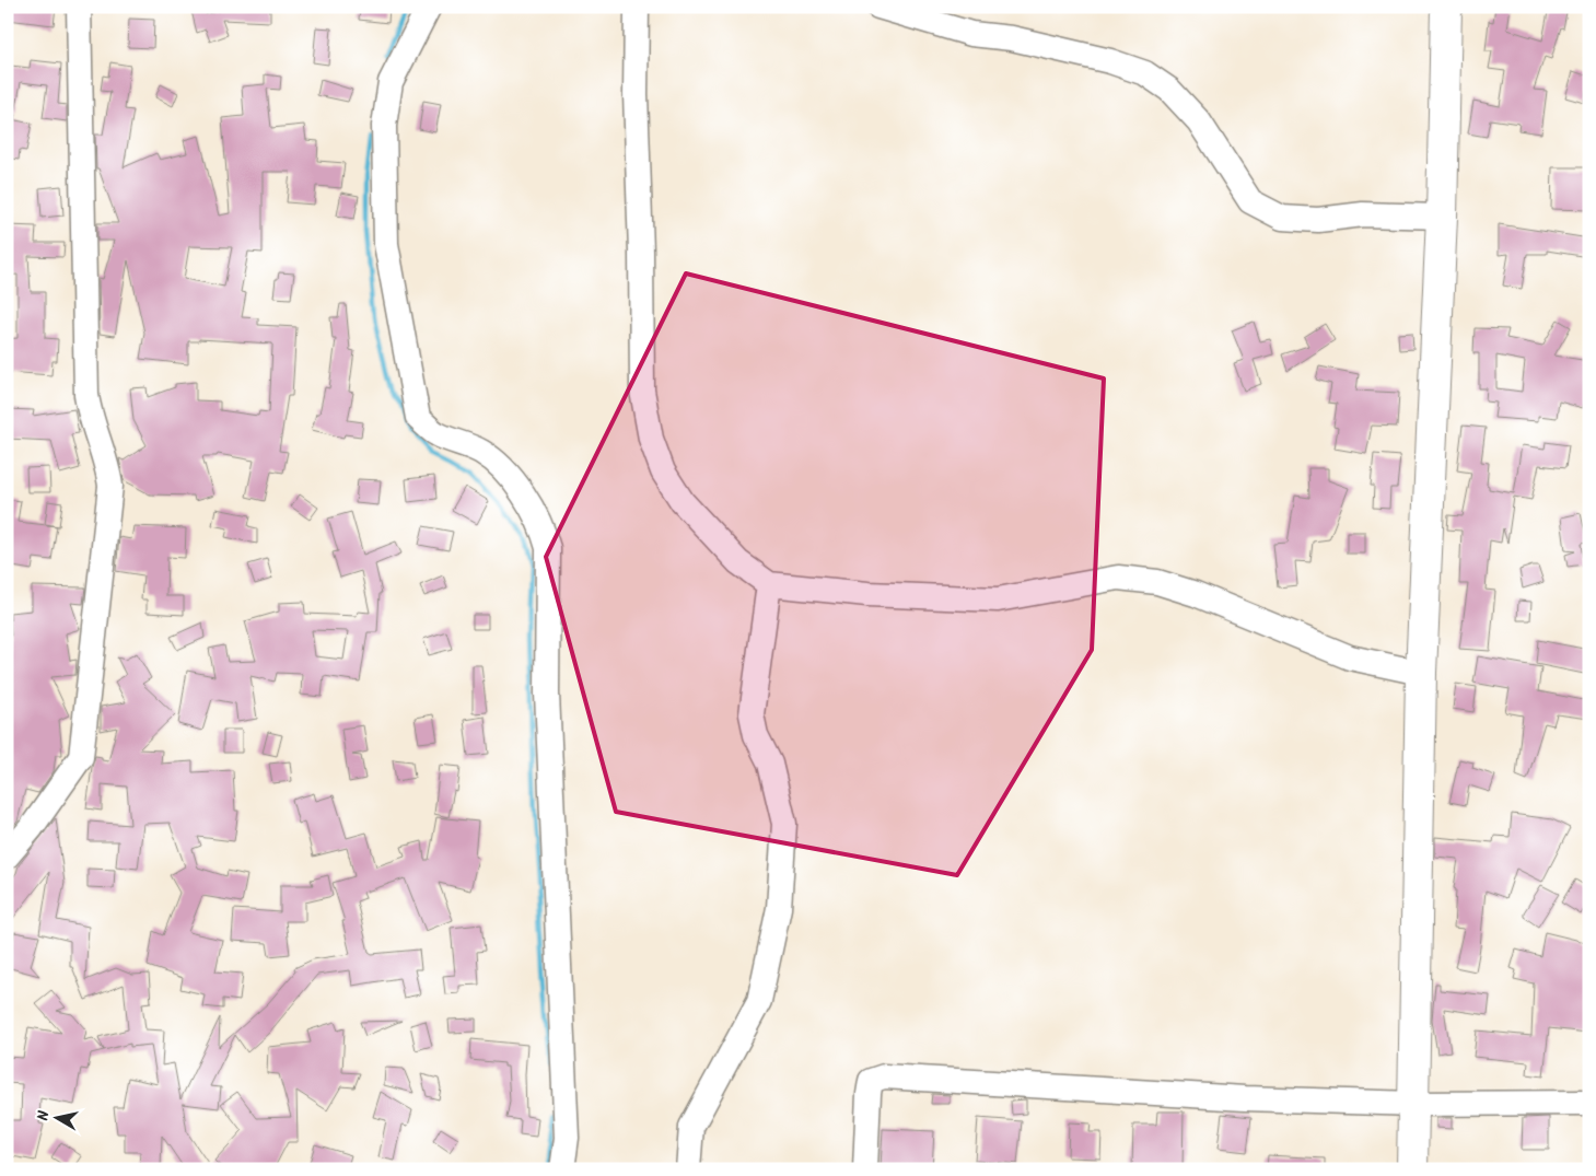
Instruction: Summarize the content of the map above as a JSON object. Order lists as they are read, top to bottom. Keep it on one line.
{"north":"left"}
